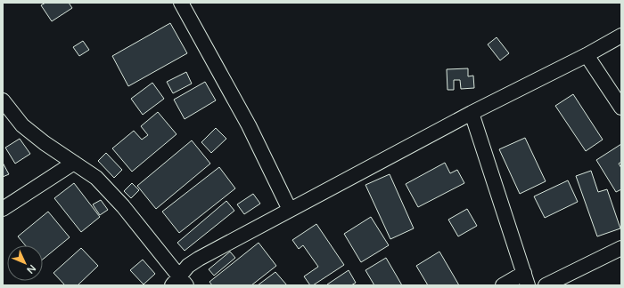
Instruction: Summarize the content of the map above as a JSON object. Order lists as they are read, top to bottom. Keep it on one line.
{"north":"bottom right"}
